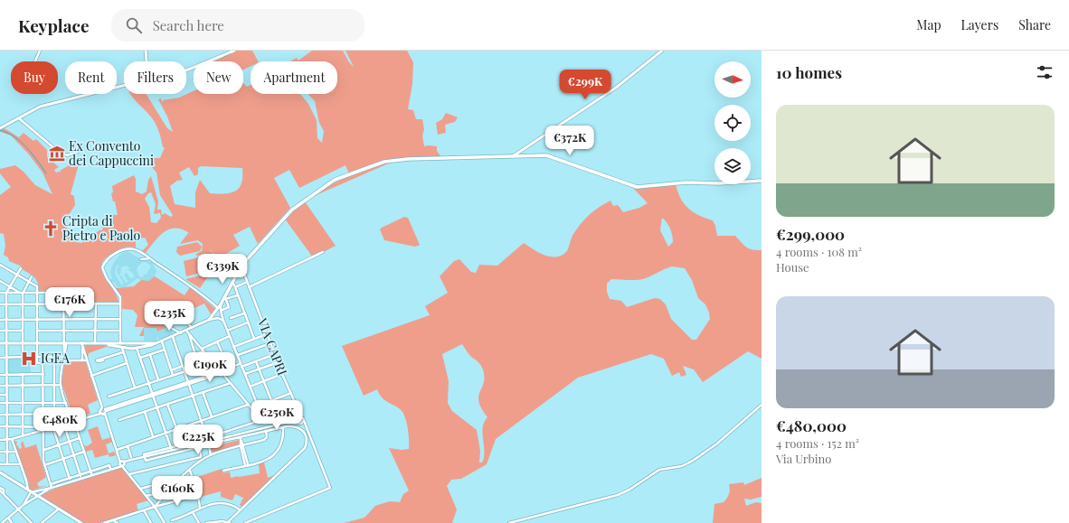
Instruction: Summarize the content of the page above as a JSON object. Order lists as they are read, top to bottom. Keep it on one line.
{"streets":{"street":["VIA CAPRI"]},"places":{"museum":["Ex Convento dei Cappuccini"],"church":["Cripta di Pietro e Paolo"],"hospital":["IGEA"]},"north":"right","page":{"header":"Keyplace","search":"Search here","nav":["Map","Layers","Share"],"heading":"10 homes","chip":["Buy","Rent","Filters","New","Apartment"],"price":["€299K","€372K","€339K","€176K","€235K","€190K","€250K","€480K","€225K","€160K"],"list":[{"name":"€299,000","note":"4 rooms · 108 m² · House"},{"name":"€480,000","note":"4 rooms · 152 m² · Via Urbino"}]}}
